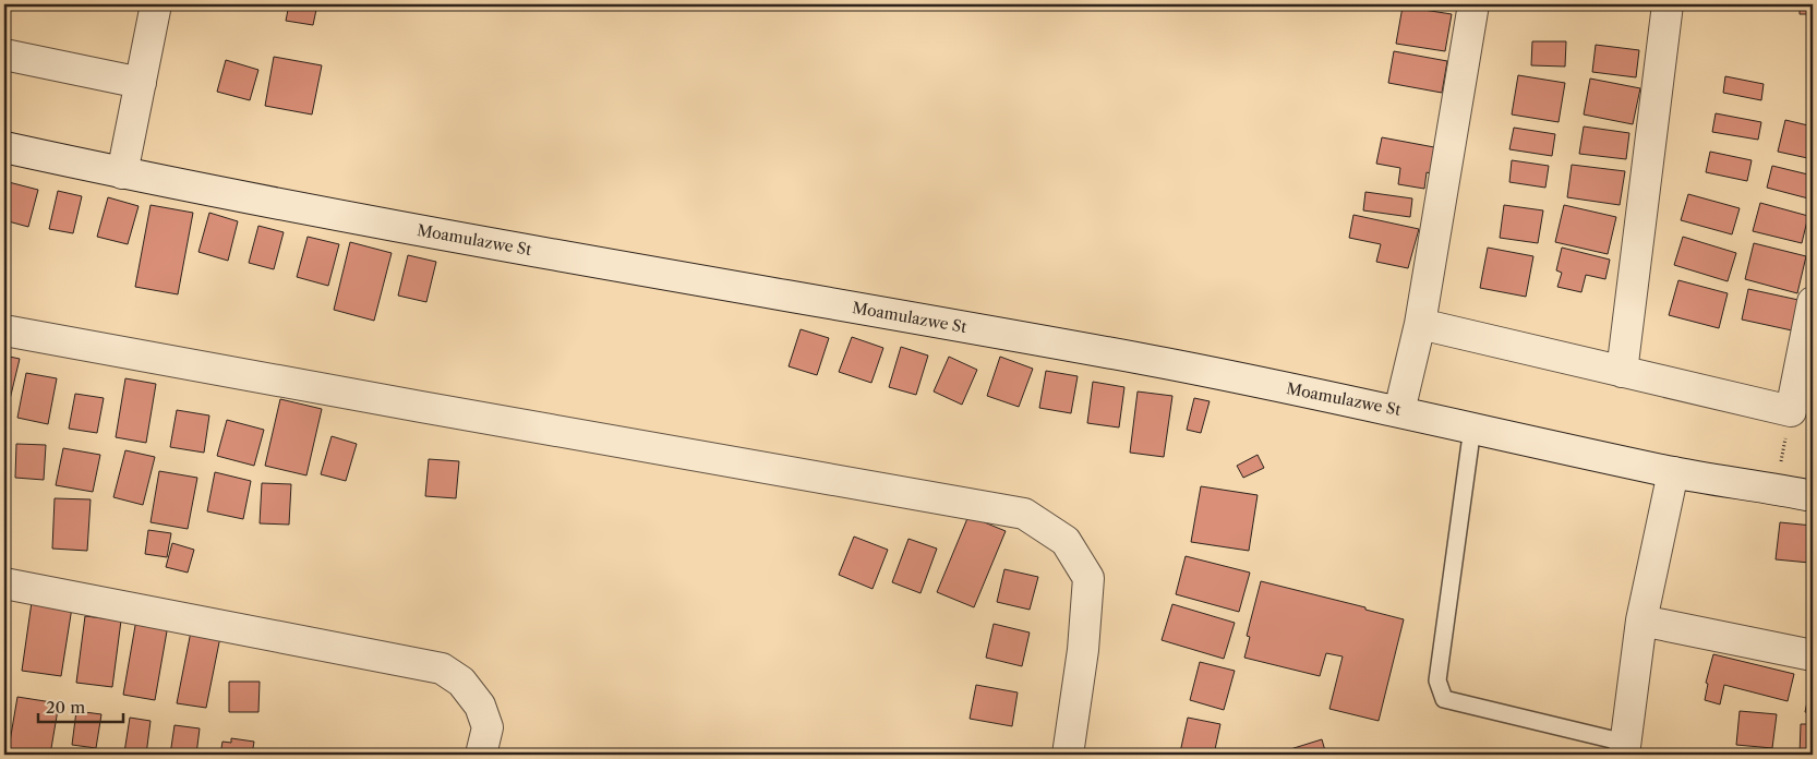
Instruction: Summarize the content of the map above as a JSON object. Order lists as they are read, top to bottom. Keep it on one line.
{"streets":{"street":["Moamulazwe St"]},"scale_bar":"20 m"}
